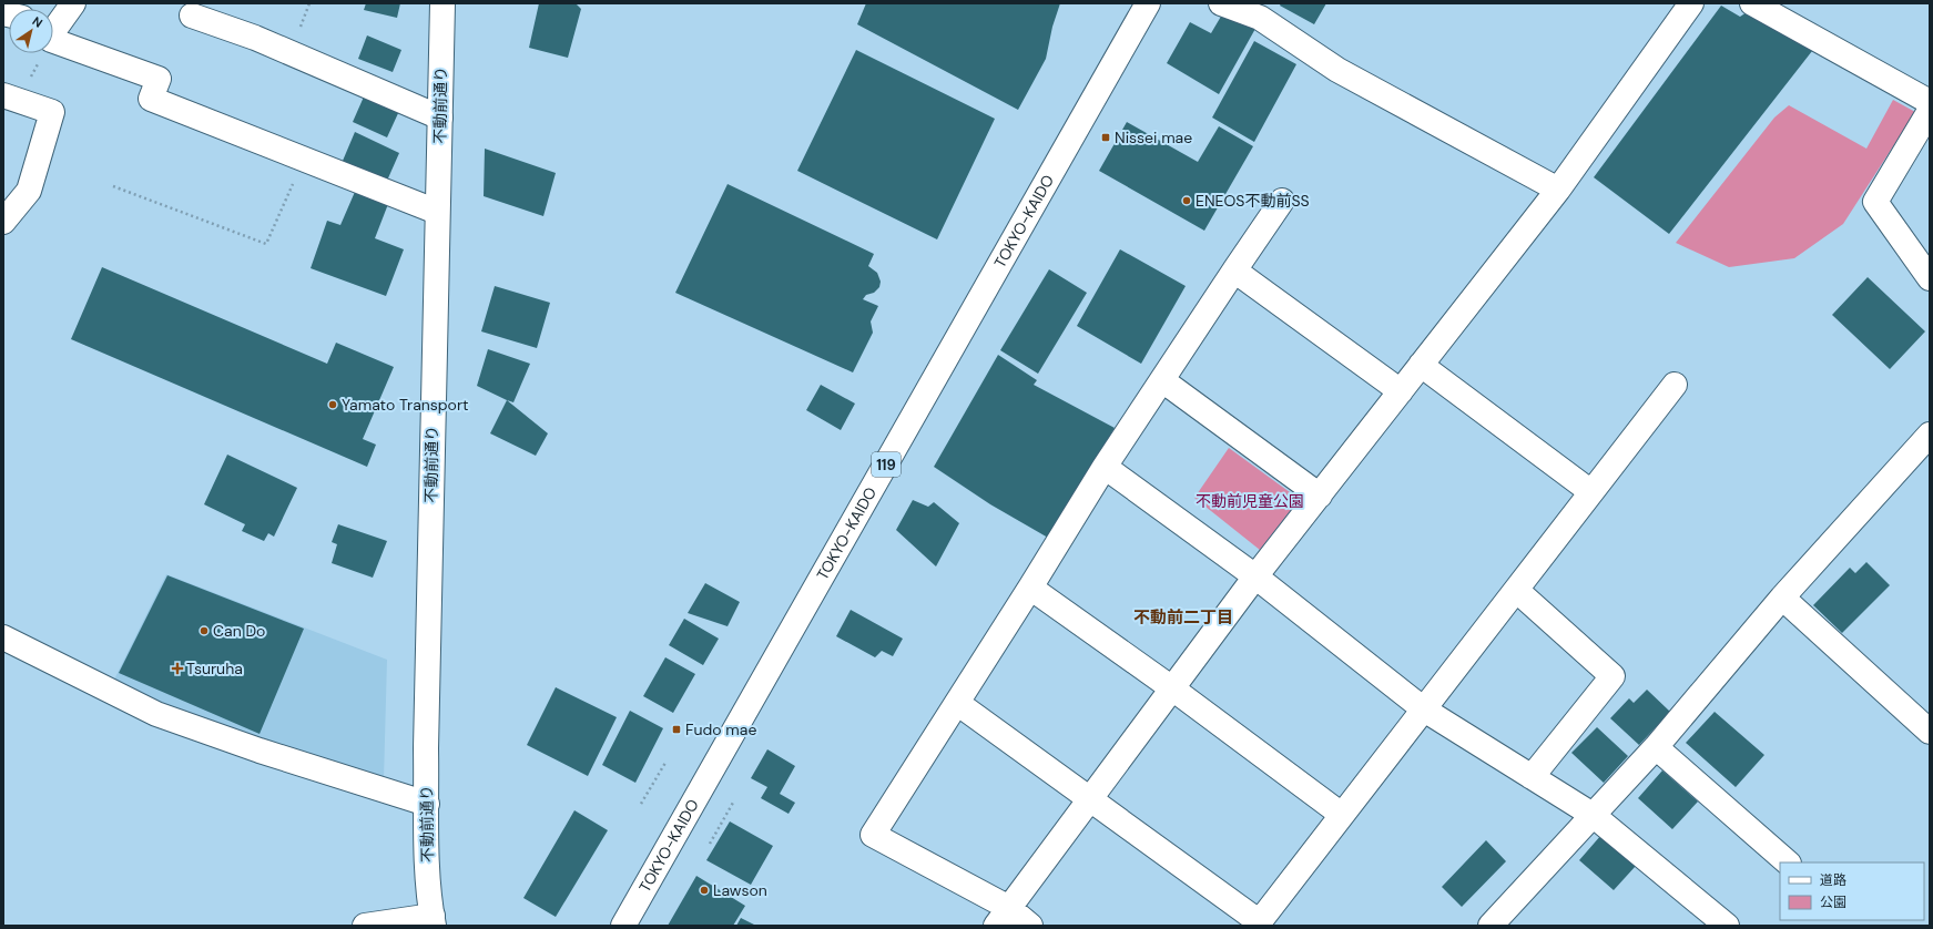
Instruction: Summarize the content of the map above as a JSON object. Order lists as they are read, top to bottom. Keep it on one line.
{"streets":{"main road":["不動前通り","TOKYO-KAIDO","119"]},"districts":["不動前二丁目"],"parks":["不動前児童公園"],"places":{"transit":["Nissei mae","Fudo mae"],"other":["ENEOS不動前SS","Yamato Transport","Can Do","Lawson"],"health":["Tsuruha"]},"legend":["道路","公園"],"north":"top right"}
